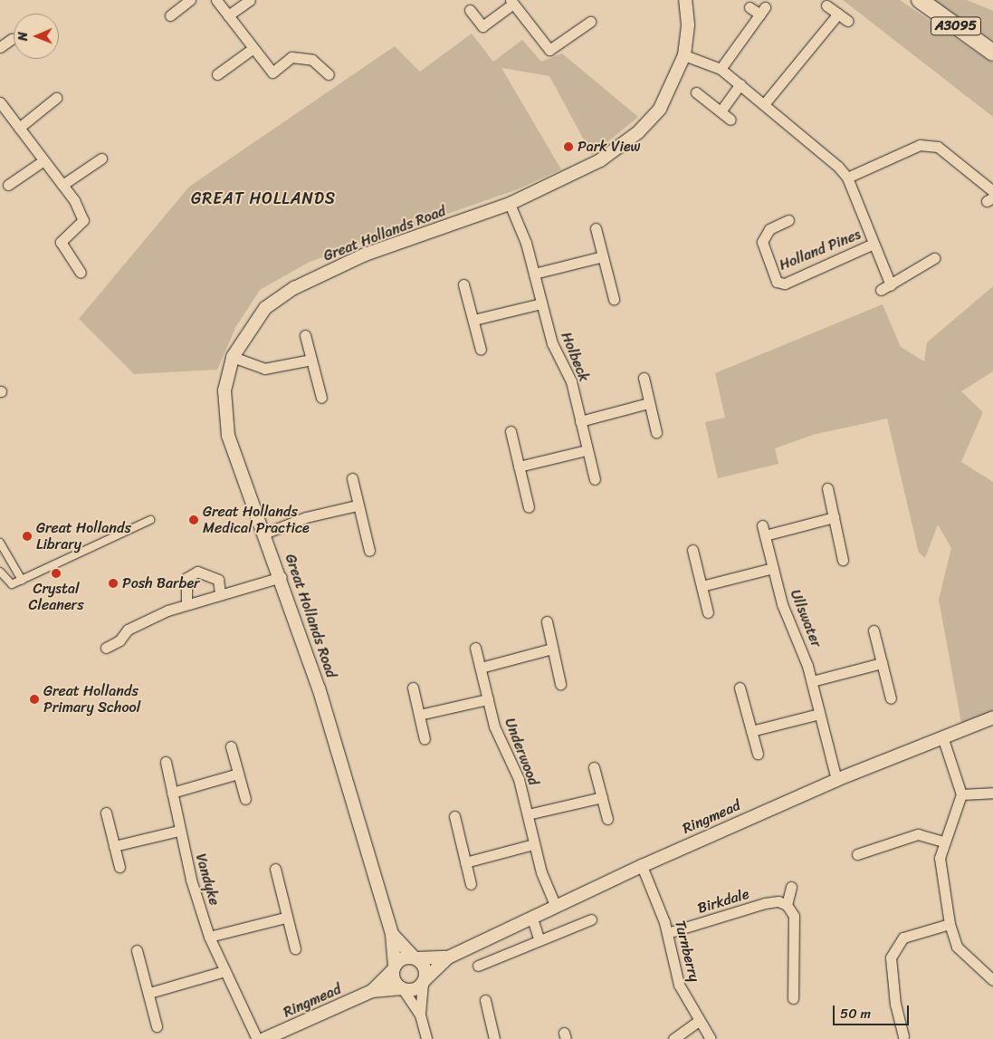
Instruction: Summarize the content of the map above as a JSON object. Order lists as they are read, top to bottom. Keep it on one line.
{"streets":{"main road":["A3095"],"street":["Great Hollands Road","Holland Pines","Holbeck","Ullswater","Underwood","Ringmead","Vandyke","Birkdale","Turnberry"]},"crossings":[["Great Hollands Road","Holland Pines"],["Great Hollands Road","Holbeck"],["Great Hollands Road","Ringmead"],["Ullswater","Ringmead"],["Underwood","Ringmead"],["Ringmead","Turnberry"],["Birkdale","Turnberry"]],"districts":["GREAT HOLLANDS"],"places":["Park View","Great Hollands Medical Practice","Great Hollands Library","Crystal Cleaners","Posh Barber","Great Hollands Primary School"],"scale_bar":"50 m","north":"left"}
